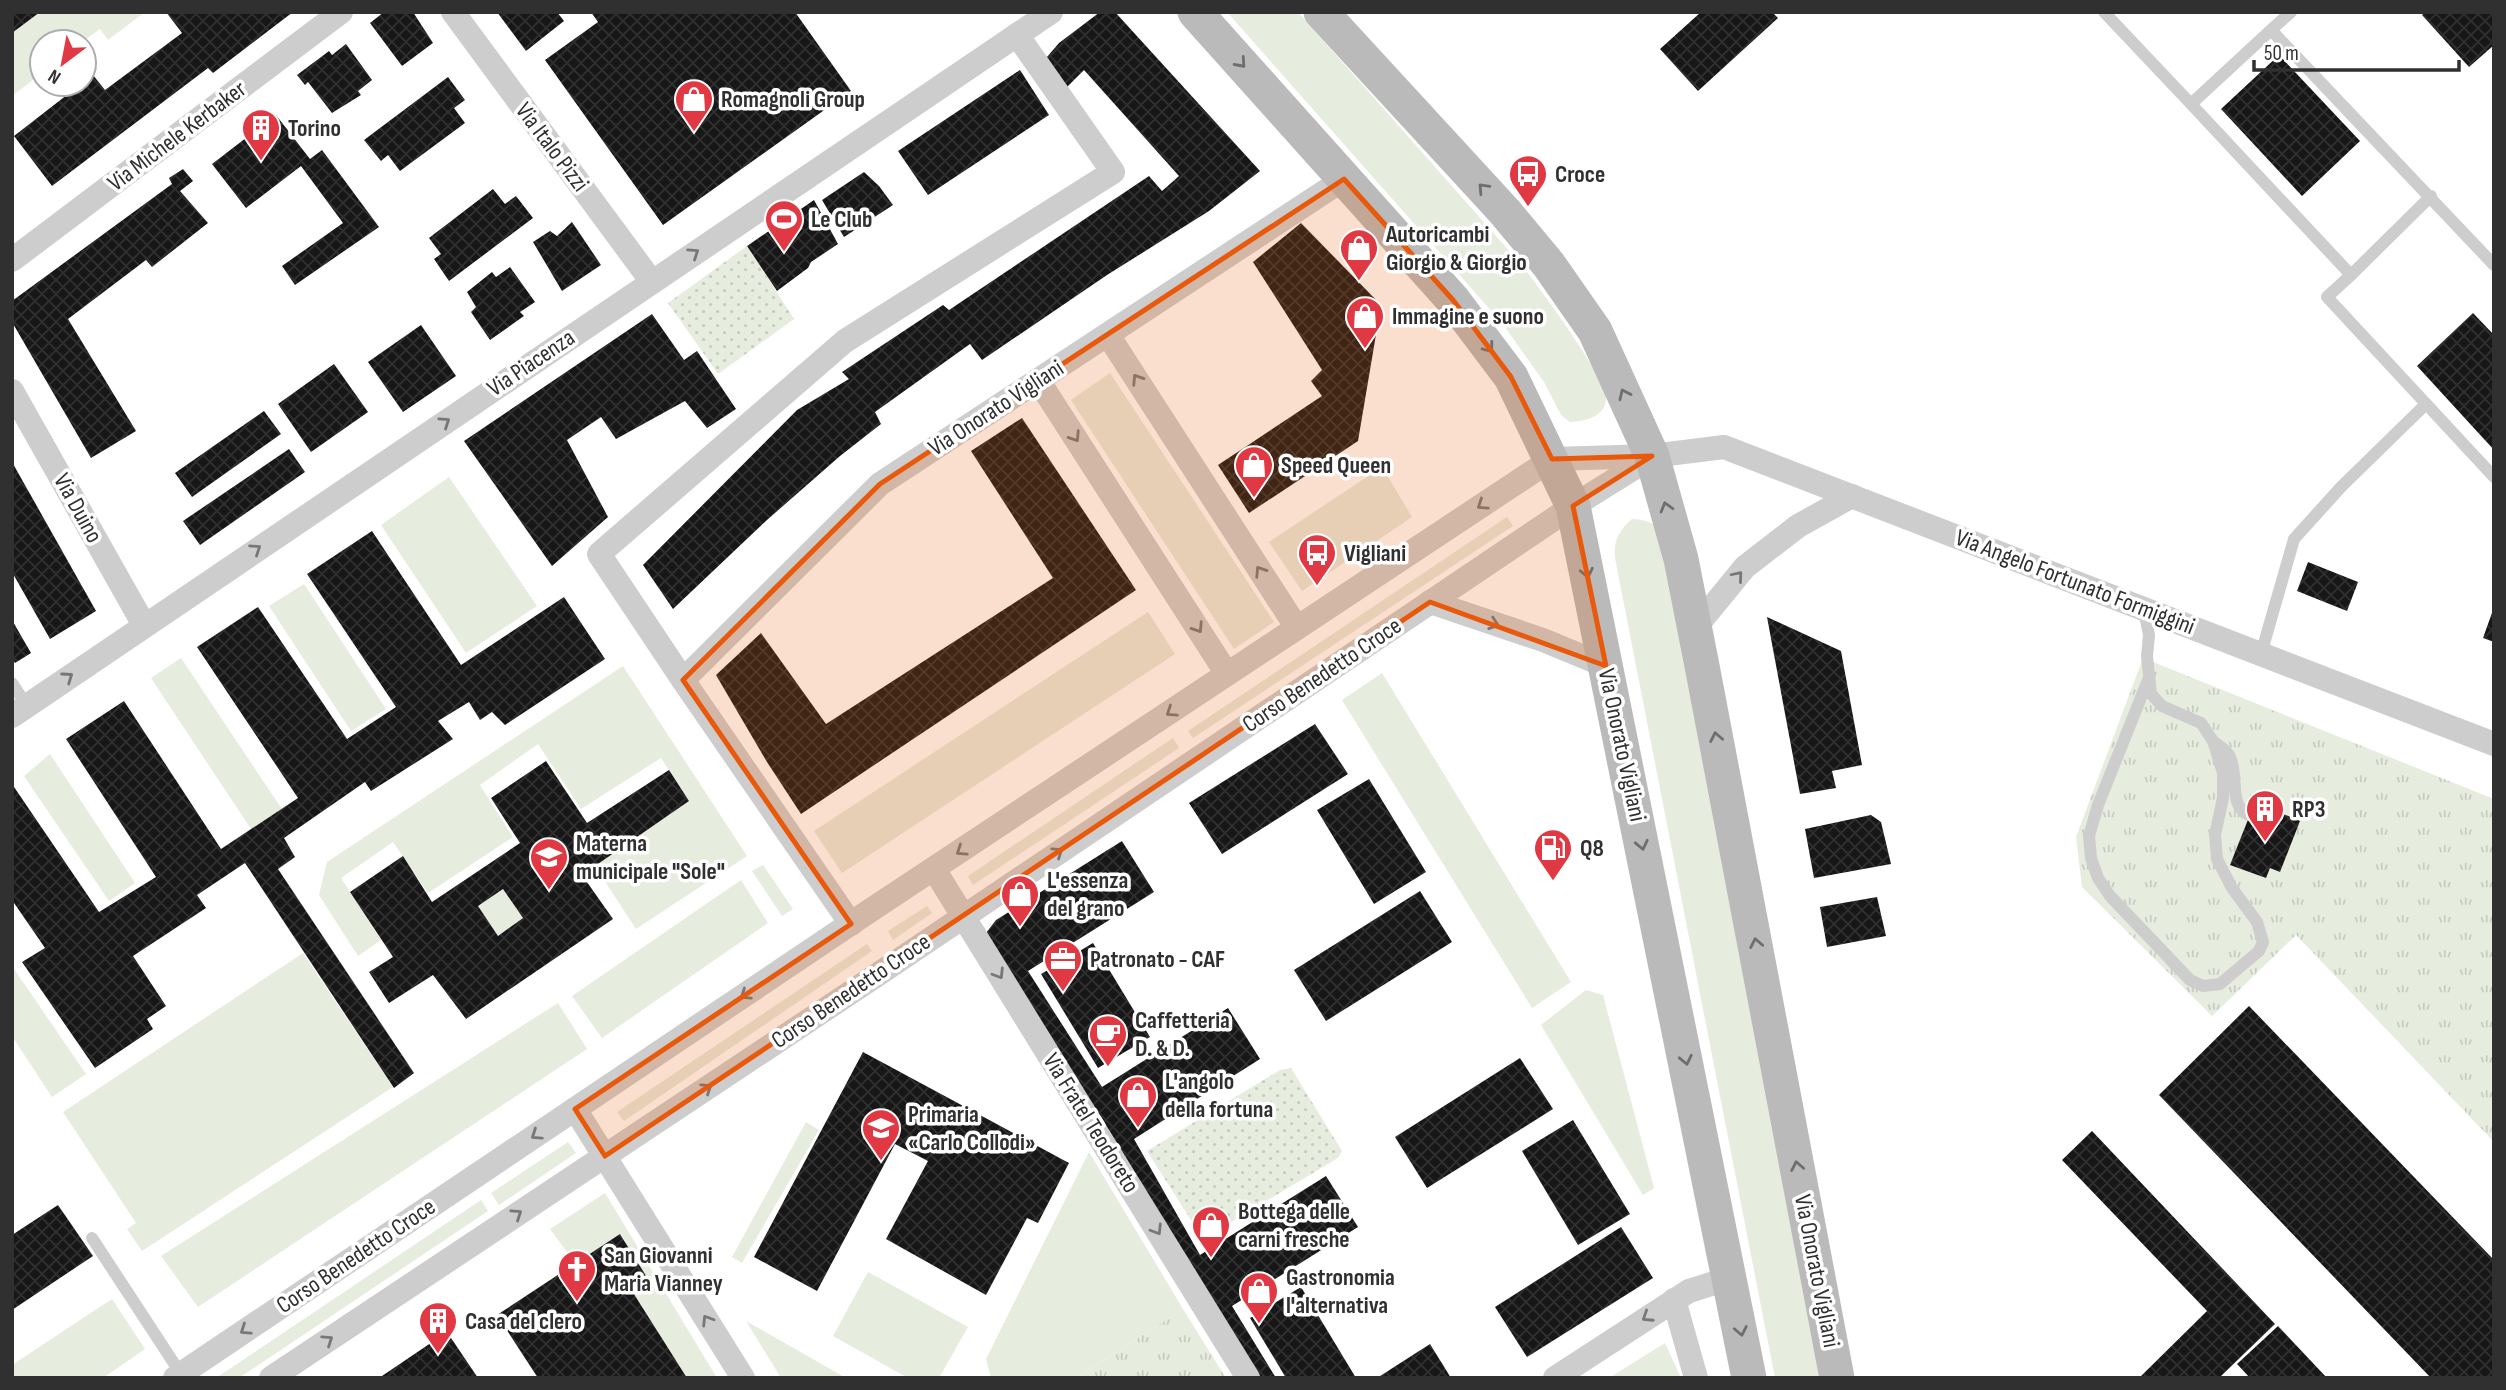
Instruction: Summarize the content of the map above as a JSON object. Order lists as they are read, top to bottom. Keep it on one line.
{"streets":{"main road":["Via Onorato Vigliani"],"street":["Via Michele Kerbaker","Via Italo Pizzi","Via Piacenza","Via Duino","Via Angelo Fortunato Formiggini","Corso Benedetto Croce","Via Fratel Teodoreto"]},"crossings":[["Via Italo Pizzi","Via Piacenza"],["Via Piacenza","Via Duino"],["Via Onorato Vigliani","Via Angelo Fortunato Formiggini"],["Via Onorato Vigliani","Corso Benedetto Croce"],["Via Angelo Fortunato Formiggini","Corso Benedetto Croce"],["Corso Benedetto Croce","Via Fratel Teodoreto"]],"one_way":["Via Piacenza","Via Fratel Teodoreto"],"places":{"shop":["Romagnoli Group","Autoricambi Giorgio & Giorgio","Immagine e suono","Speed Queen","L'essenza del grano","L'angolo della fortuna","Bottega delle carni fresche","Gastronomia l'alternativa"],"building":["Torino","RP3","Casa del clero"],"bus stop":["Croce","Vigliani"],"sports":["Le Club"],"fuel station":["Q8"],"school or university":["Materna municipale \"Sole\"","Primaria «Carlo Collodi»"],"office":["Patronato - CAF"],"cafe":["Caffetteria D. & D."],"church":["San Giovanni Maria Vianney"]},"scale_bar":"50 m","north":"bottom left"}
